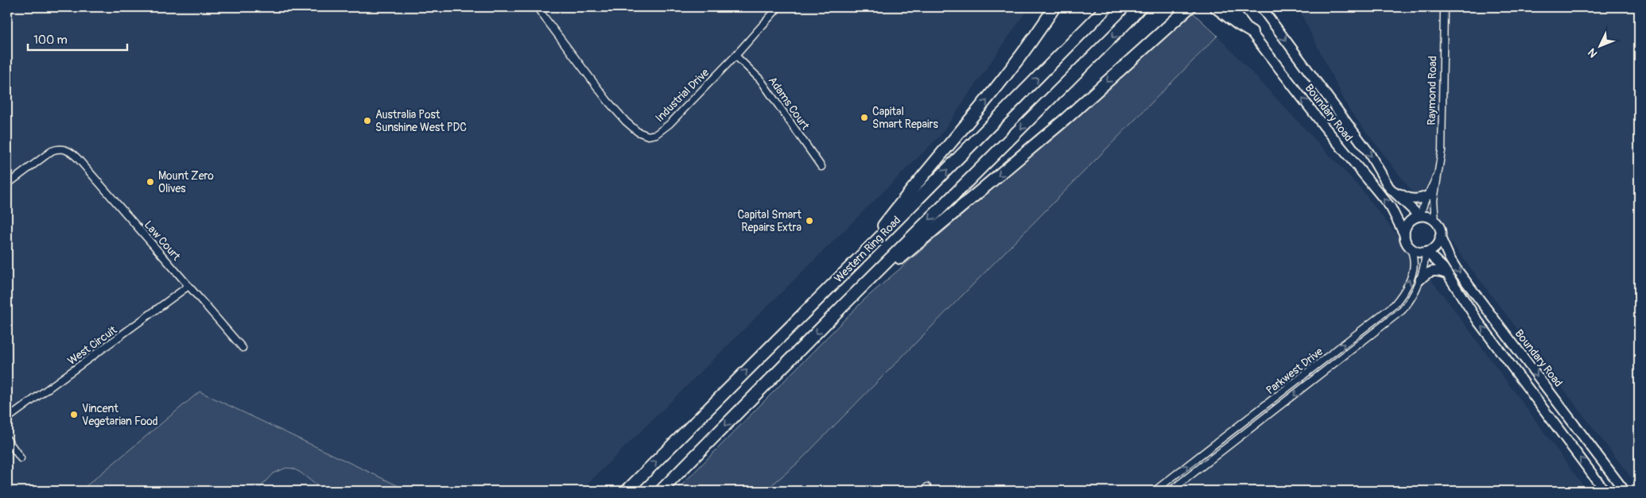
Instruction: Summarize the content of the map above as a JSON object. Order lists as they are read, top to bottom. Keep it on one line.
{"streets":{"highway":["Western Ring Road"],"main road":["Boundary Road"],"street":["Raymond Road","Industrial Drive","Adams Court","Law Court","West Circuit","Parkwest Drive"]},"crossings":[["Raymond Road","Boundary Road"],["Raymond Road","Parkwest Drive"],["Industrial Drive","Adams Court"],["Boundary Road","Parkwest Drive"],["Law Court","West Circuit"]],"places":["Capital Smart Repairs","Australia Post Sunshine West PDC","Mount Zero Olives","Capital Smart Repairs Extra","Vincent Vegetarian Food"],"scale_bar":"100 m","north":"bottom left"}
